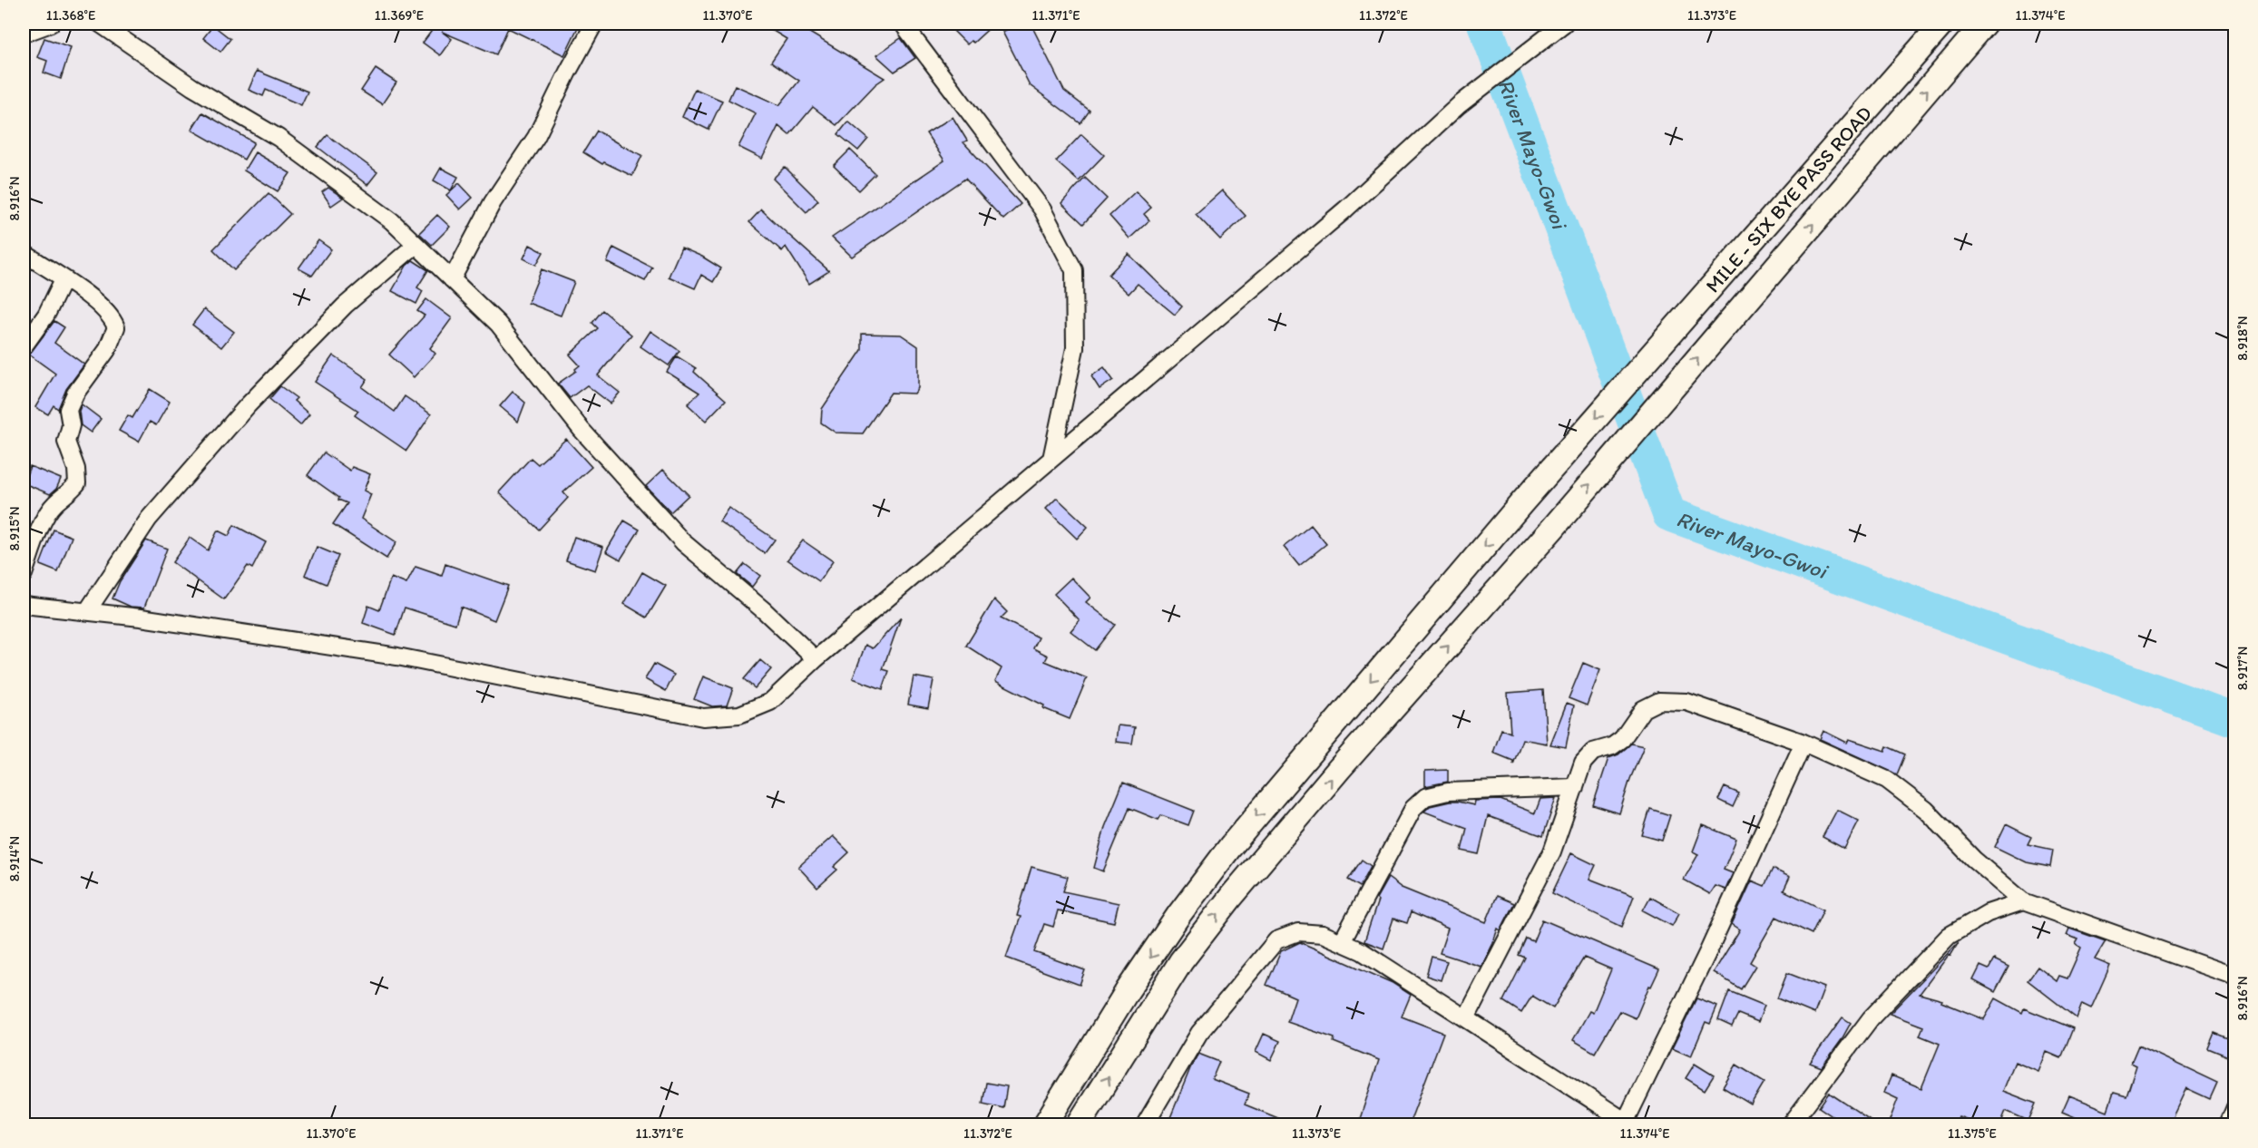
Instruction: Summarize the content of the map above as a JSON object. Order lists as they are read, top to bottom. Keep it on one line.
{"streets":{"street":["MILE - SIX BYE PASS ROAD"]},"water":["River Mayo-Gwoi"],"coordinates":["11.368°E","11.369°E","11.370°E","11.371°E","11.372°E","11.373°E","11.374°E","8.916°N","8.918°N","8.915°N","8.917°N","8.914°N","11.375°E"]}
